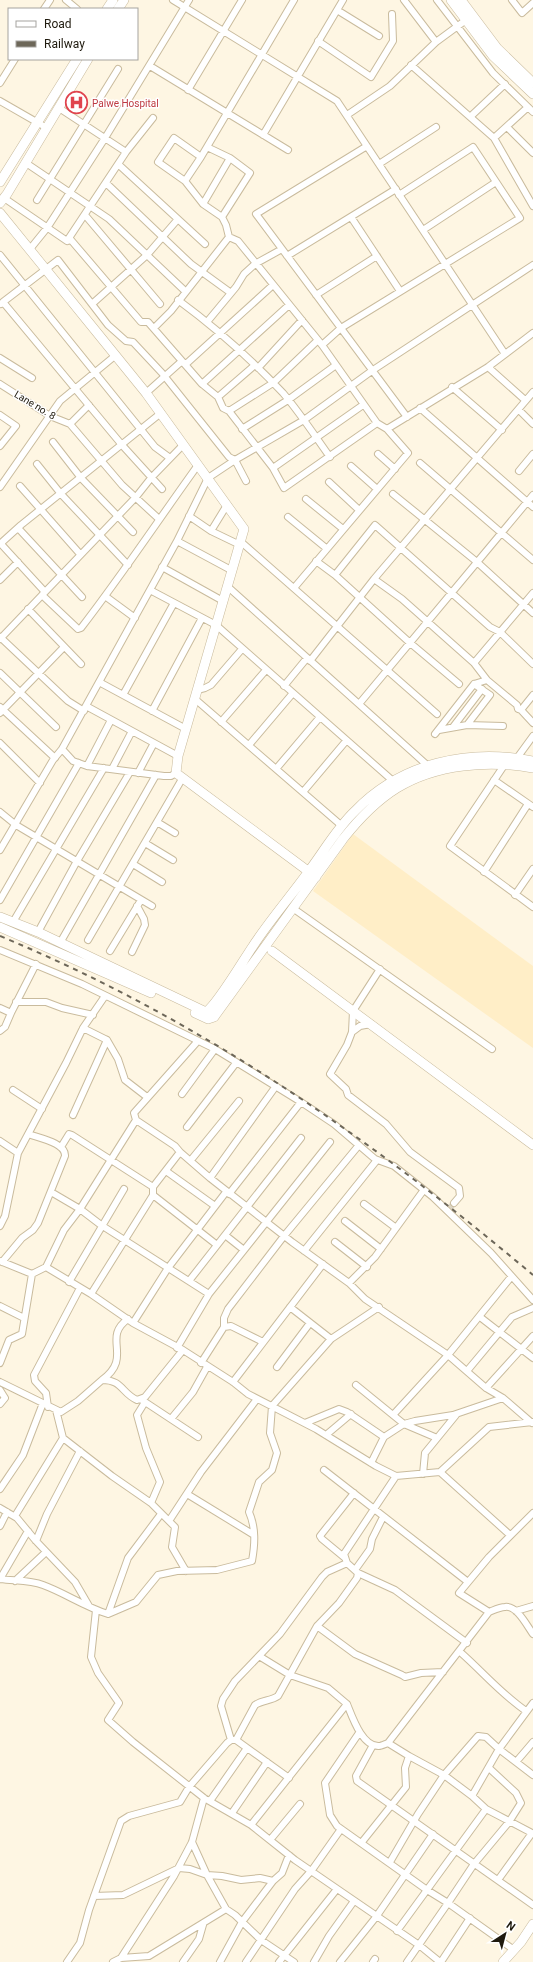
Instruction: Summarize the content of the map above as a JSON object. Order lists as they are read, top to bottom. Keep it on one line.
{"streets":{"street":["Lane no. 8"]},"places":{"hospital":["Palwe Hospital"]},"legend":["Road","Railway"],"north":"top right"}
